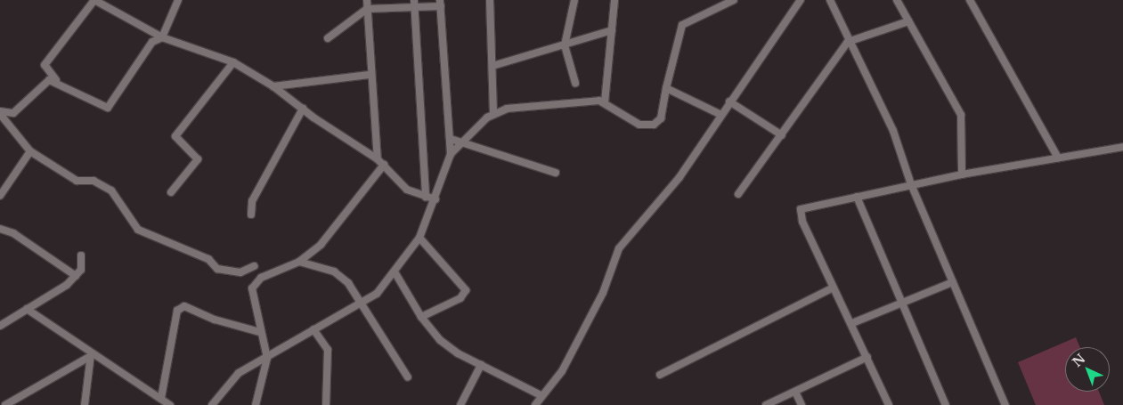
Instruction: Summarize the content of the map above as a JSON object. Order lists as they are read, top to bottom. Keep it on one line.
{"north":"top left"}
